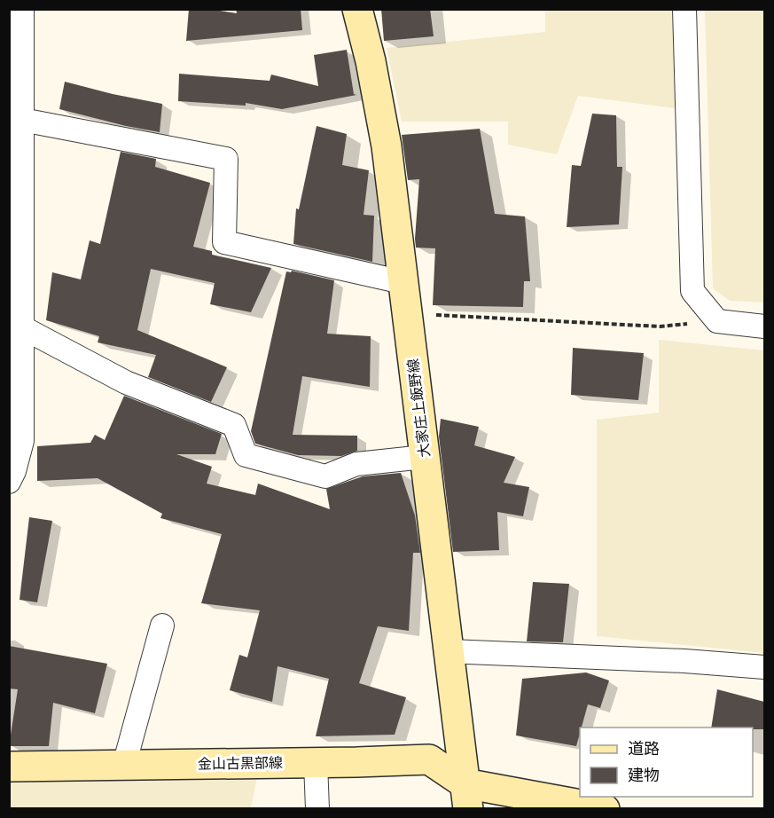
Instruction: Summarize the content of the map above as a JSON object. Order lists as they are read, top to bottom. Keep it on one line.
{"streets":{"main road":["大家庄上飯野線","金山古黒部線"]},"crossings":[["大家庄上飯野線","金山古黒部線"]],"legend":["道路","建物"]}
